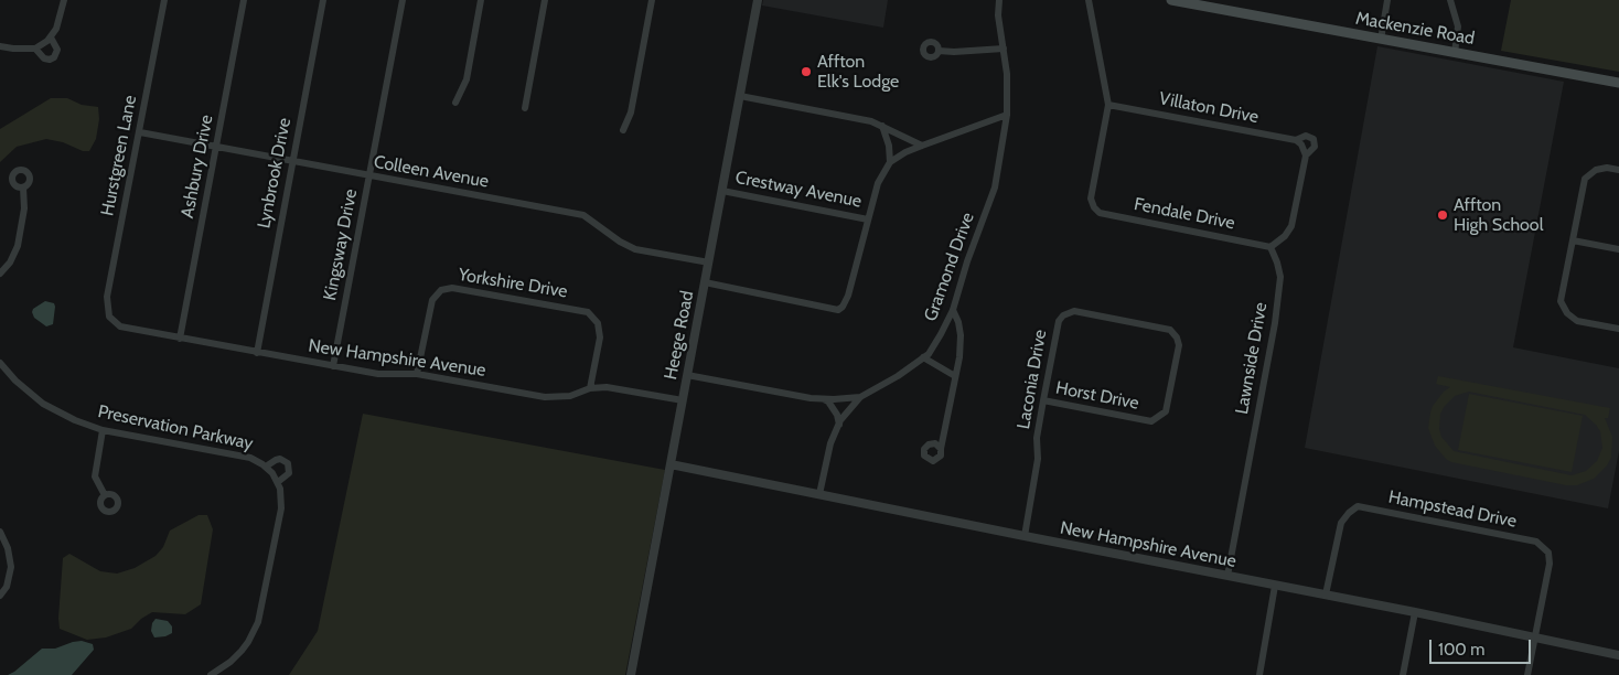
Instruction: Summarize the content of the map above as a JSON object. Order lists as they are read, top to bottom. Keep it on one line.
{"streets":{"main road":["Mackenzie Road"],"street":["Villaton Drive","Hurstgreen Lane","Ashbury Drive","Colleen Avenue","Lynbrook Drive","Crestway Avenue","Fendale Drive","Kingsway Drive","Gramond Drive","Yorkshire Drive","Heege Road","New Hampshire Avenue","Lawnside Drive","Laconia Drive","Horst Drive","Preservation Parkway","Hampstead Drive"]},"crossings":[["Villaton Drive","Fendale Drive"],["Hurstgreen Lane","Colleen Avenue"],["Hurstgreen Lane","New Hampshire Avenue"],["Ashbury Drive","Colleen Avenue"],["Ashbury Drive","New Hampshire Avenue"],["Colleen Avenue","Lynbrook Drive"],["Colleen Avenue","Kingsway Drive"],["Colleen Avenue","Heege Road"],["Lynbrook Drive","New Hampshire Avenue"],["Crestway Avenue","Heege Road"],["Fendale Drive","Lawnside Drive"],["Kingsway Drive","New Hampshire Avenue"],["Gramond Drive","New Hampshire Avenue"],["Yorkshire Drive","New Hampshire Avenue"],["Heege Road","New Hampshire Avenue"],["New Hampshire Avenue","Lawnside Drive"],["New Hampshire Avenue","Laconia Drive"],["New Hampshire Avenue","Hampstead Drive"],["Laconia Drive","Horst Drive"]],"places":["Affton Elk's Lodge","Affton High School"],"scale_bar":"100 m"}
